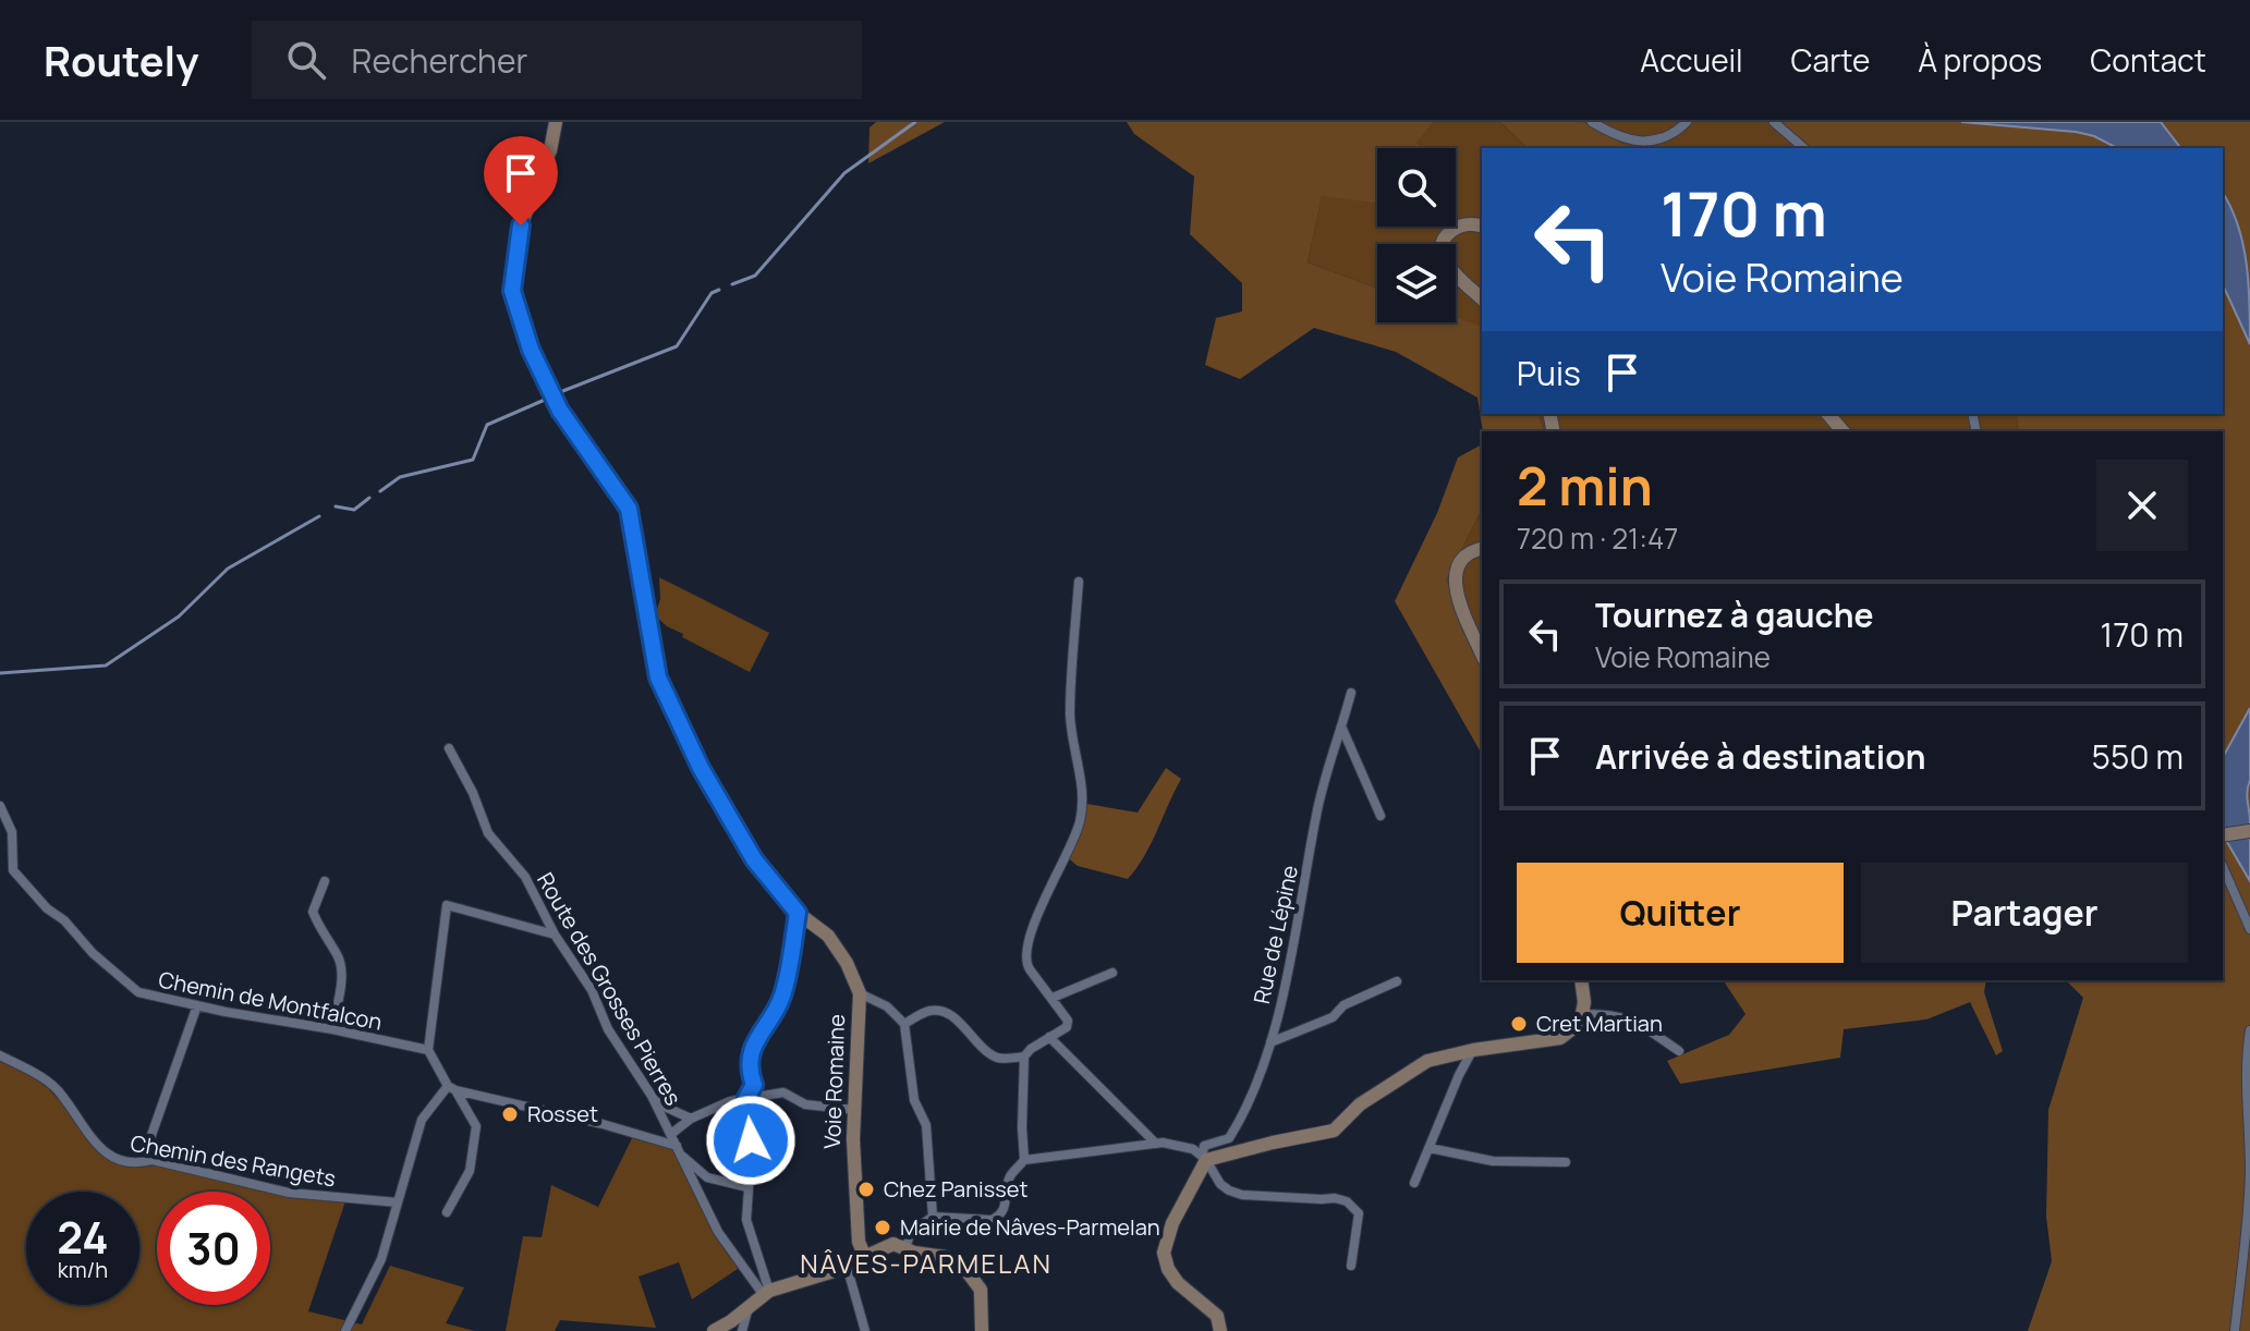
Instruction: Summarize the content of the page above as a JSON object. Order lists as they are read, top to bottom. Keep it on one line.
{"streets":{"main road":["Voie Romaine"],"street":["Rue de Lépine","Route des Grosses Pierres","Chemin de Montfalcon","Chemin des Rangets"]},"districts":["NÂVES-PARMELAN"],"places":["Cret Martian","Rosset","Chez Panisset","Mairie de Nâves-Parmelan"],"page":{"header":"Routely","search":"Rechercher","nav":["Accueil","Carte","À propos","Contact"],"turn":["170 m","Voie Romaine"],"then":"Puis","heading":["2 min","720 m · 21:47"],"list":[{"name":"Tournez à gauche","note":"Voie Romaine","value":"170 m"},{"name":"Arrivée à destination","value":"550 m"}],"buttons":["Quitter","Partager"],"speed":"24 km/h","limit":"30"}}
